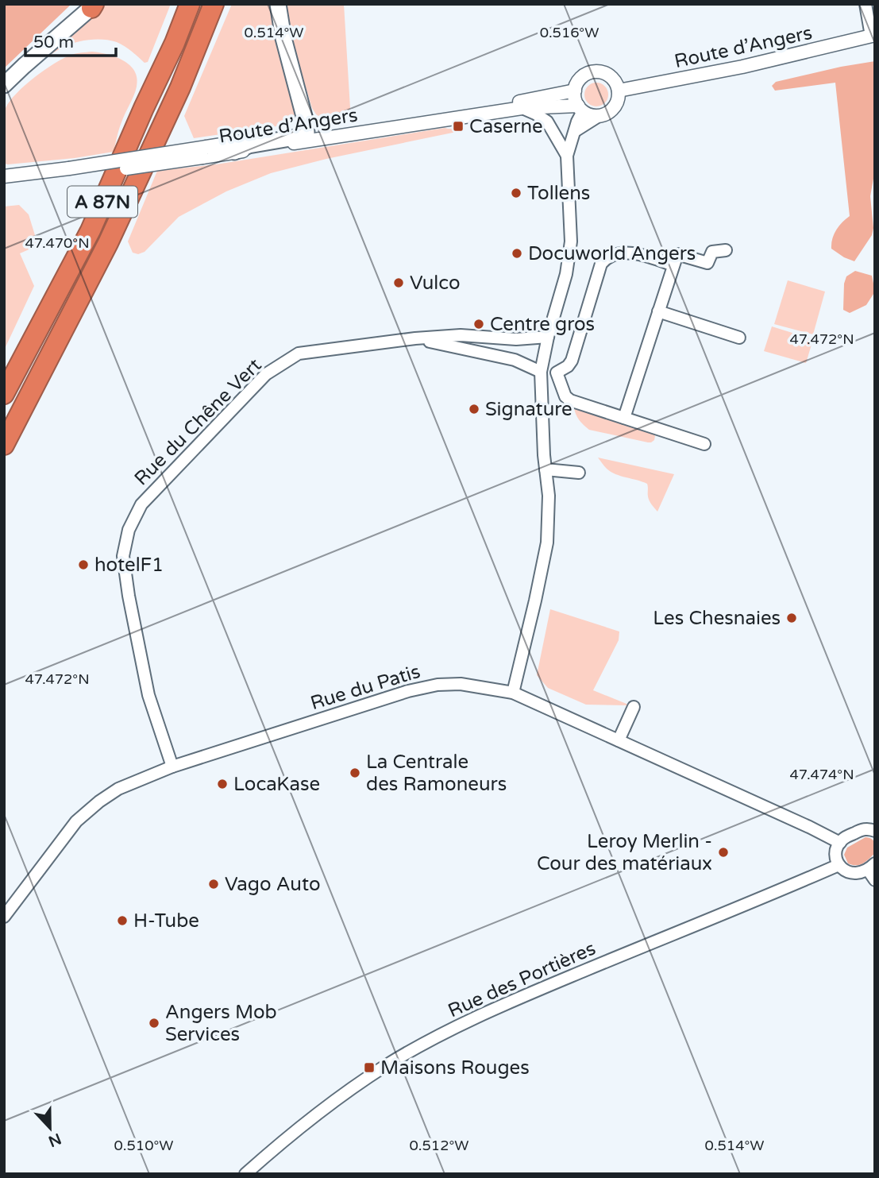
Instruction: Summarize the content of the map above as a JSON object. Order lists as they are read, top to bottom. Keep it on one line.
{"streets":{"highway":["A 87N"],"street":["Route d’Angers","Rue du Chêne Vert","Rue du Patis","Rue des Portières"]},"crossings":[["Rue du Chêne Vert","Rue du Patis"]],"places":{"transit":["Caserne","Maisons Rouges"],"other":["Tollens","Docuworld Angers","Vulco","Centre gros","Signature","hotelF1","Les Chesnaies","La Centrale des Ramoneurs","LocaKase","Leroy Merlin - Cour des matériaux","Vago Auto","H-Tube","Angers Mob Services"]},"scale_bar":"50 m","north":"bottom","coordinates":["0.514°W","0.516°W","47.470°N","47.472°N","47.474°N","0.510°W","0.512°W"]}
